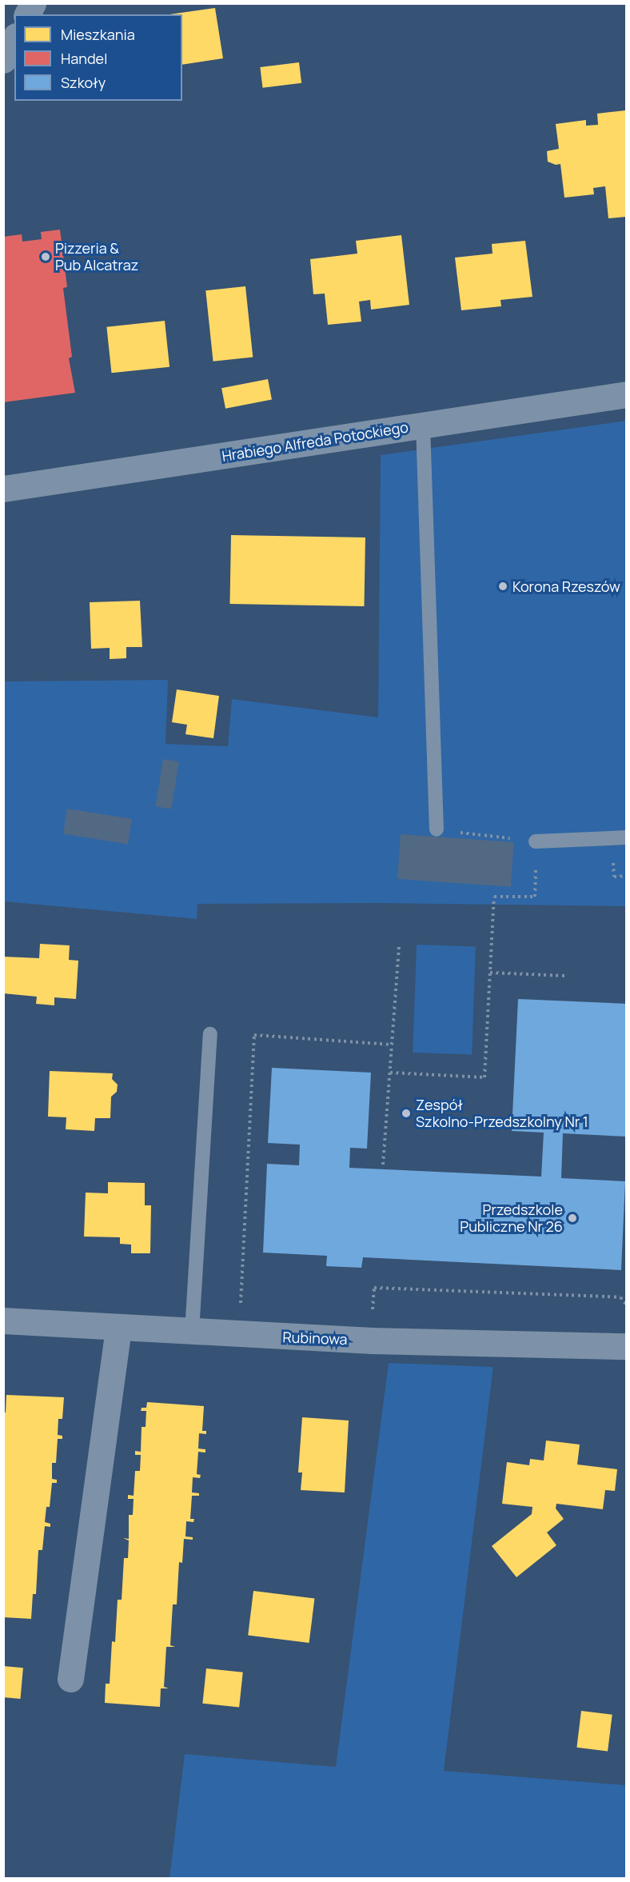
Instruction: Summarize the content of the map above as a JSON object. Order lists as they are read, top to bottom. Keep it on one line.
{"streets":{"street":["Hrabiego Alfreda Potockiego","Rubinowa"]},"places":["Pizzeria & Pub Alcatraz","Korona Rzeszów","Zespół Szkolno-Przedszkolny Nr 1","Przedszkole Publiczne Nr 26"],"legend":["Mieszkania","Handel","Szkoły"]}
